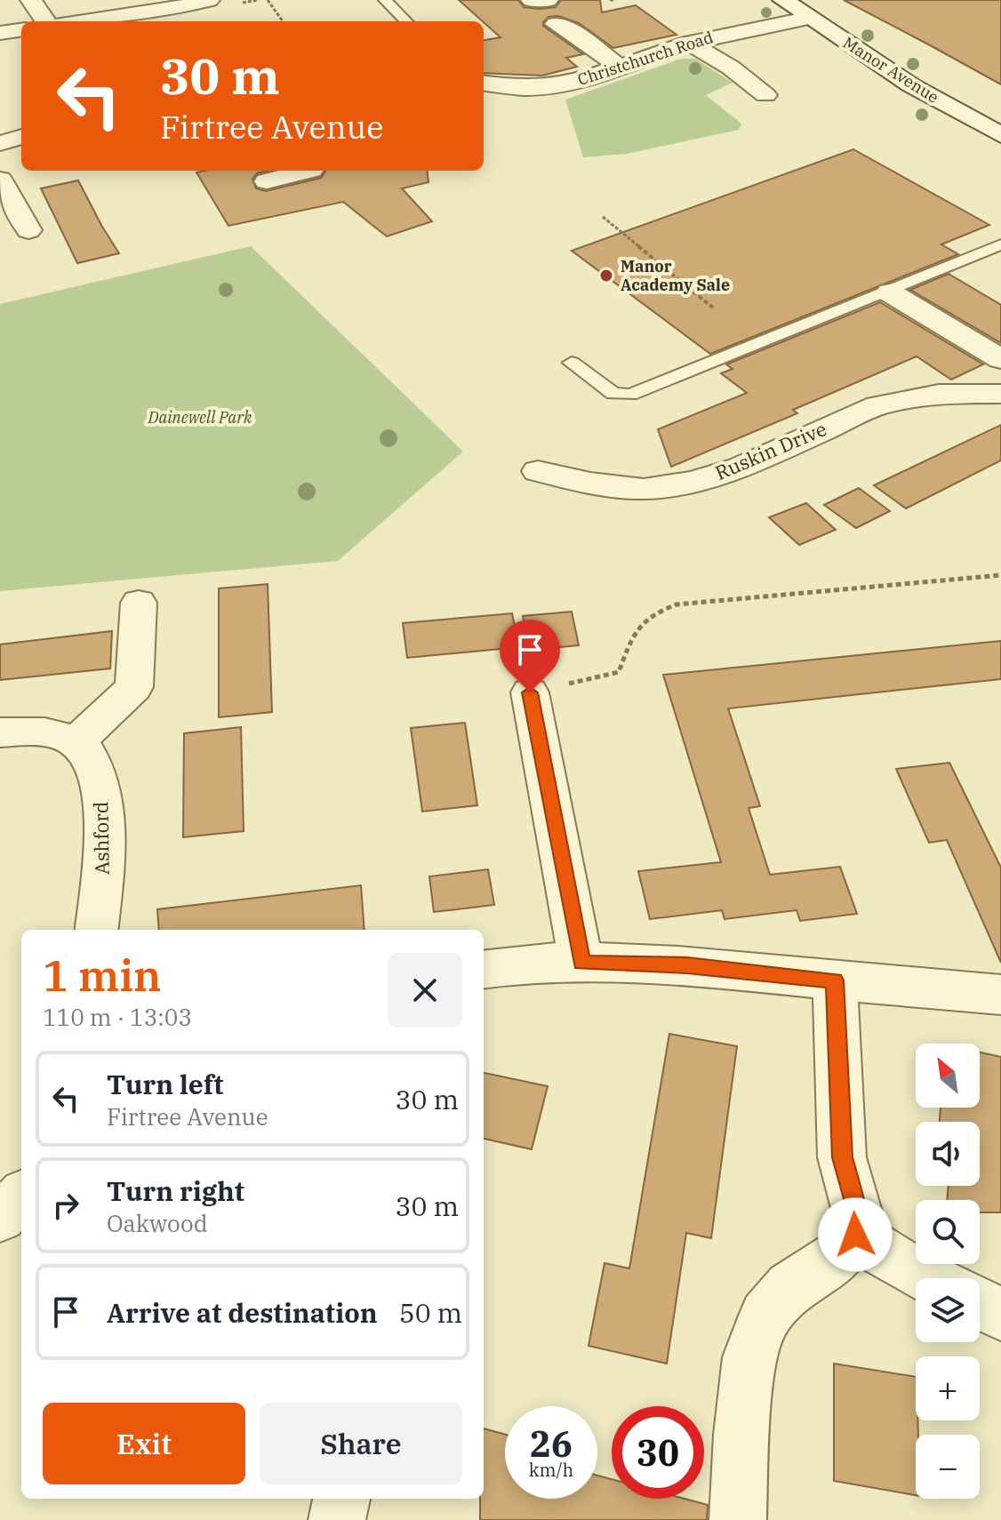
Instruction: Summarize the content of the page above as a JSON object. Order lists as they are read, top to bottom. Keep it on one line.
{"streets":{"street":["Christchurch Road","Manor Avenue","Ruskin Drive","Ashford"]},"crossings":[["Christchurch Road","Manor Avenue"]],"parks":["Dainewell Park"],"places":["Manor Academy Sale"],"north":"top left","page":{"turn":["30 m","Firtree Avenue"],"heading":["1 min","110 m · 13:03"],"map_buttons":["+","−"],"list":[{"name":"Turn left","note":"Firtree Avenue","value":"30 m"},{"name":"Turn right","note":"Oakwood","value":"30 m"},{"name":"Arrive at destination","value":"50 m"}],"buttons":["Exit","Share"],"speed":"26 km/h","limit":"30"}}
